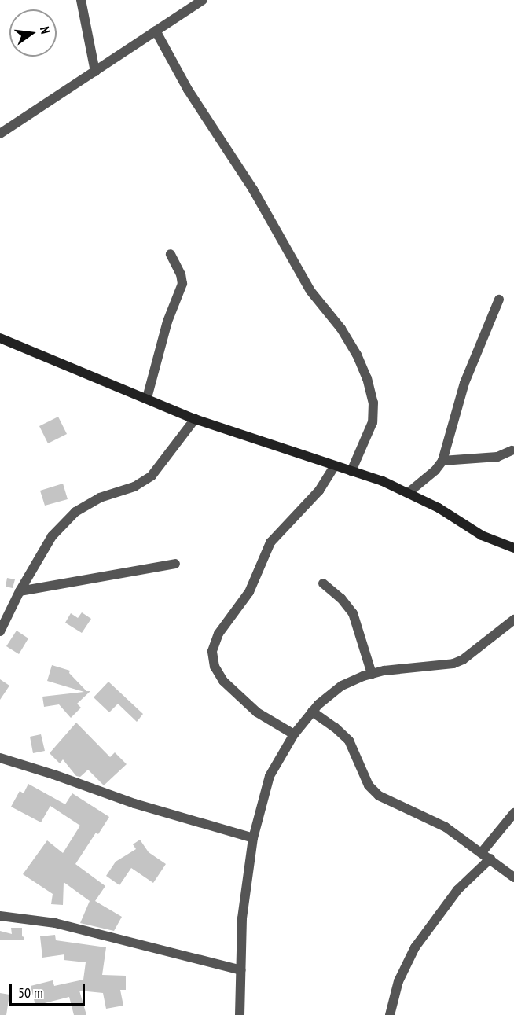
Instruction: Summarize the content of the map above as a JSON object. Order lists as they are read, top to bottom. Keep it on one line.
{"scale_bar":"50 m","north":"right"}
